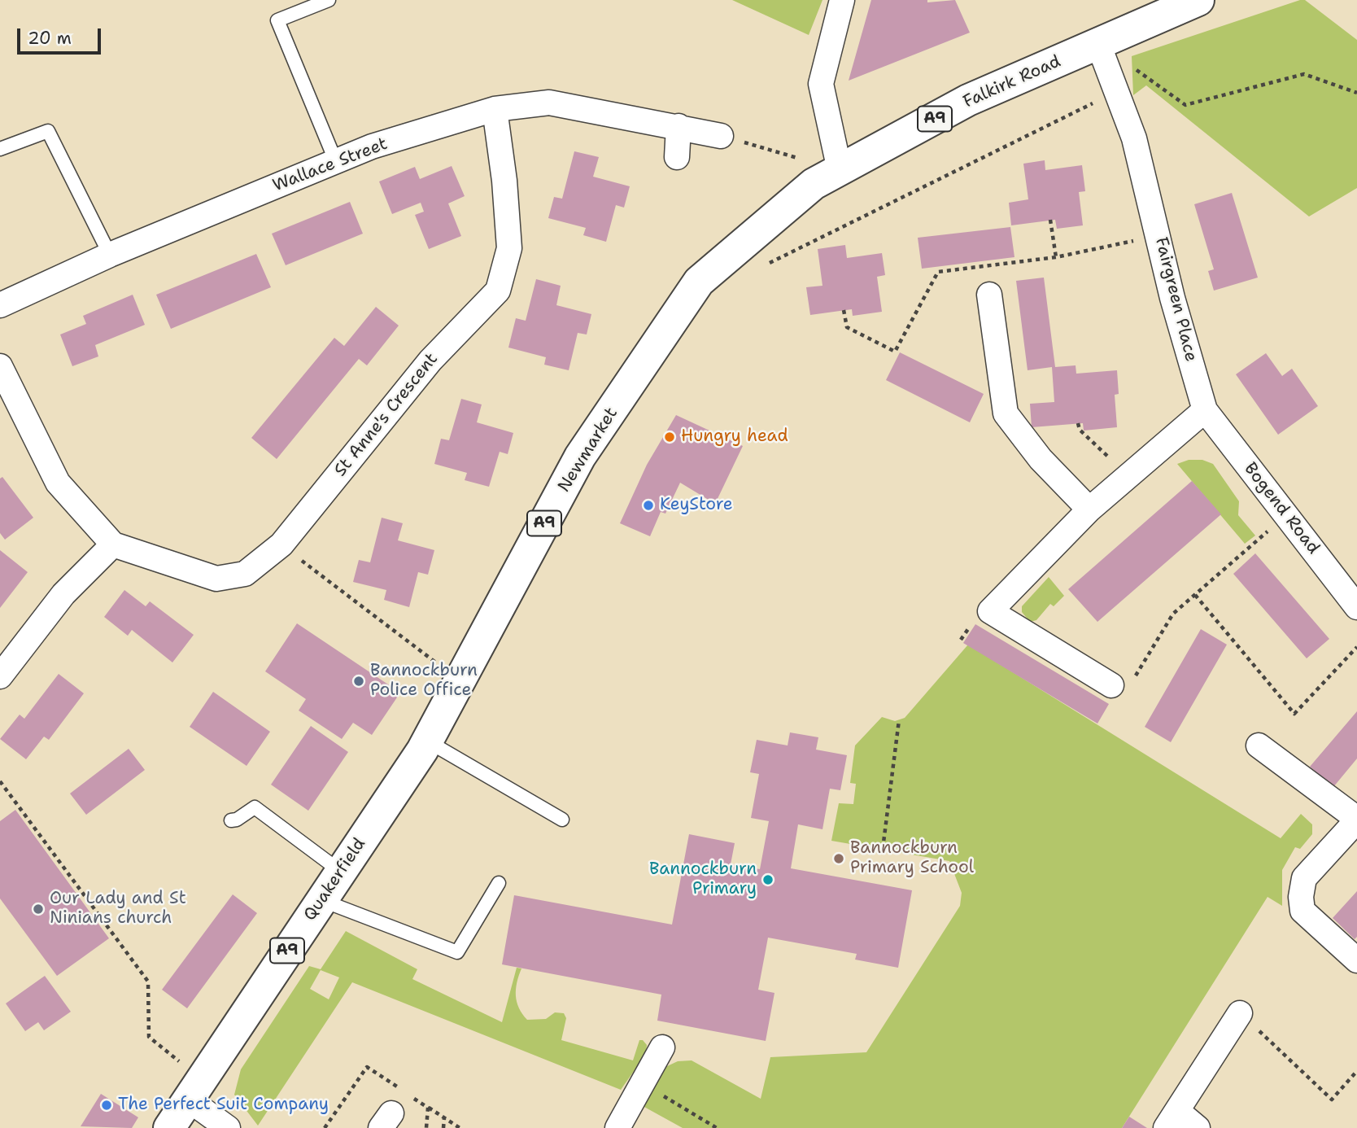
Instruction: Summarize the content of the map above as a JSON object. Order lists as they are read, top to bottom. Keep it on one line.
{"streets":{"main road":["Falkirk Road","A9","Newmarket","Quakerfield"],"street":["Wallace Street","Fairgreen Place","St Anne's Crescent","Bogend Road"]},"crossings":[["Falkirk Road","Fairgreen Place"],["Falkirk Road","Newmarket"],["Wallace Street","St Anne's Crescent"],["Fairgreen Place","Bogend Road"],["Newmarket","Quakerfield"]],"places":["Hungry head","KeyStore","Bannockburn Police Office","Bannockburn Primary School","Bannockburn Primary","Our Lady and St Ninians church","The Perfect Suit Company"],"scale_bar":"20 m"}
